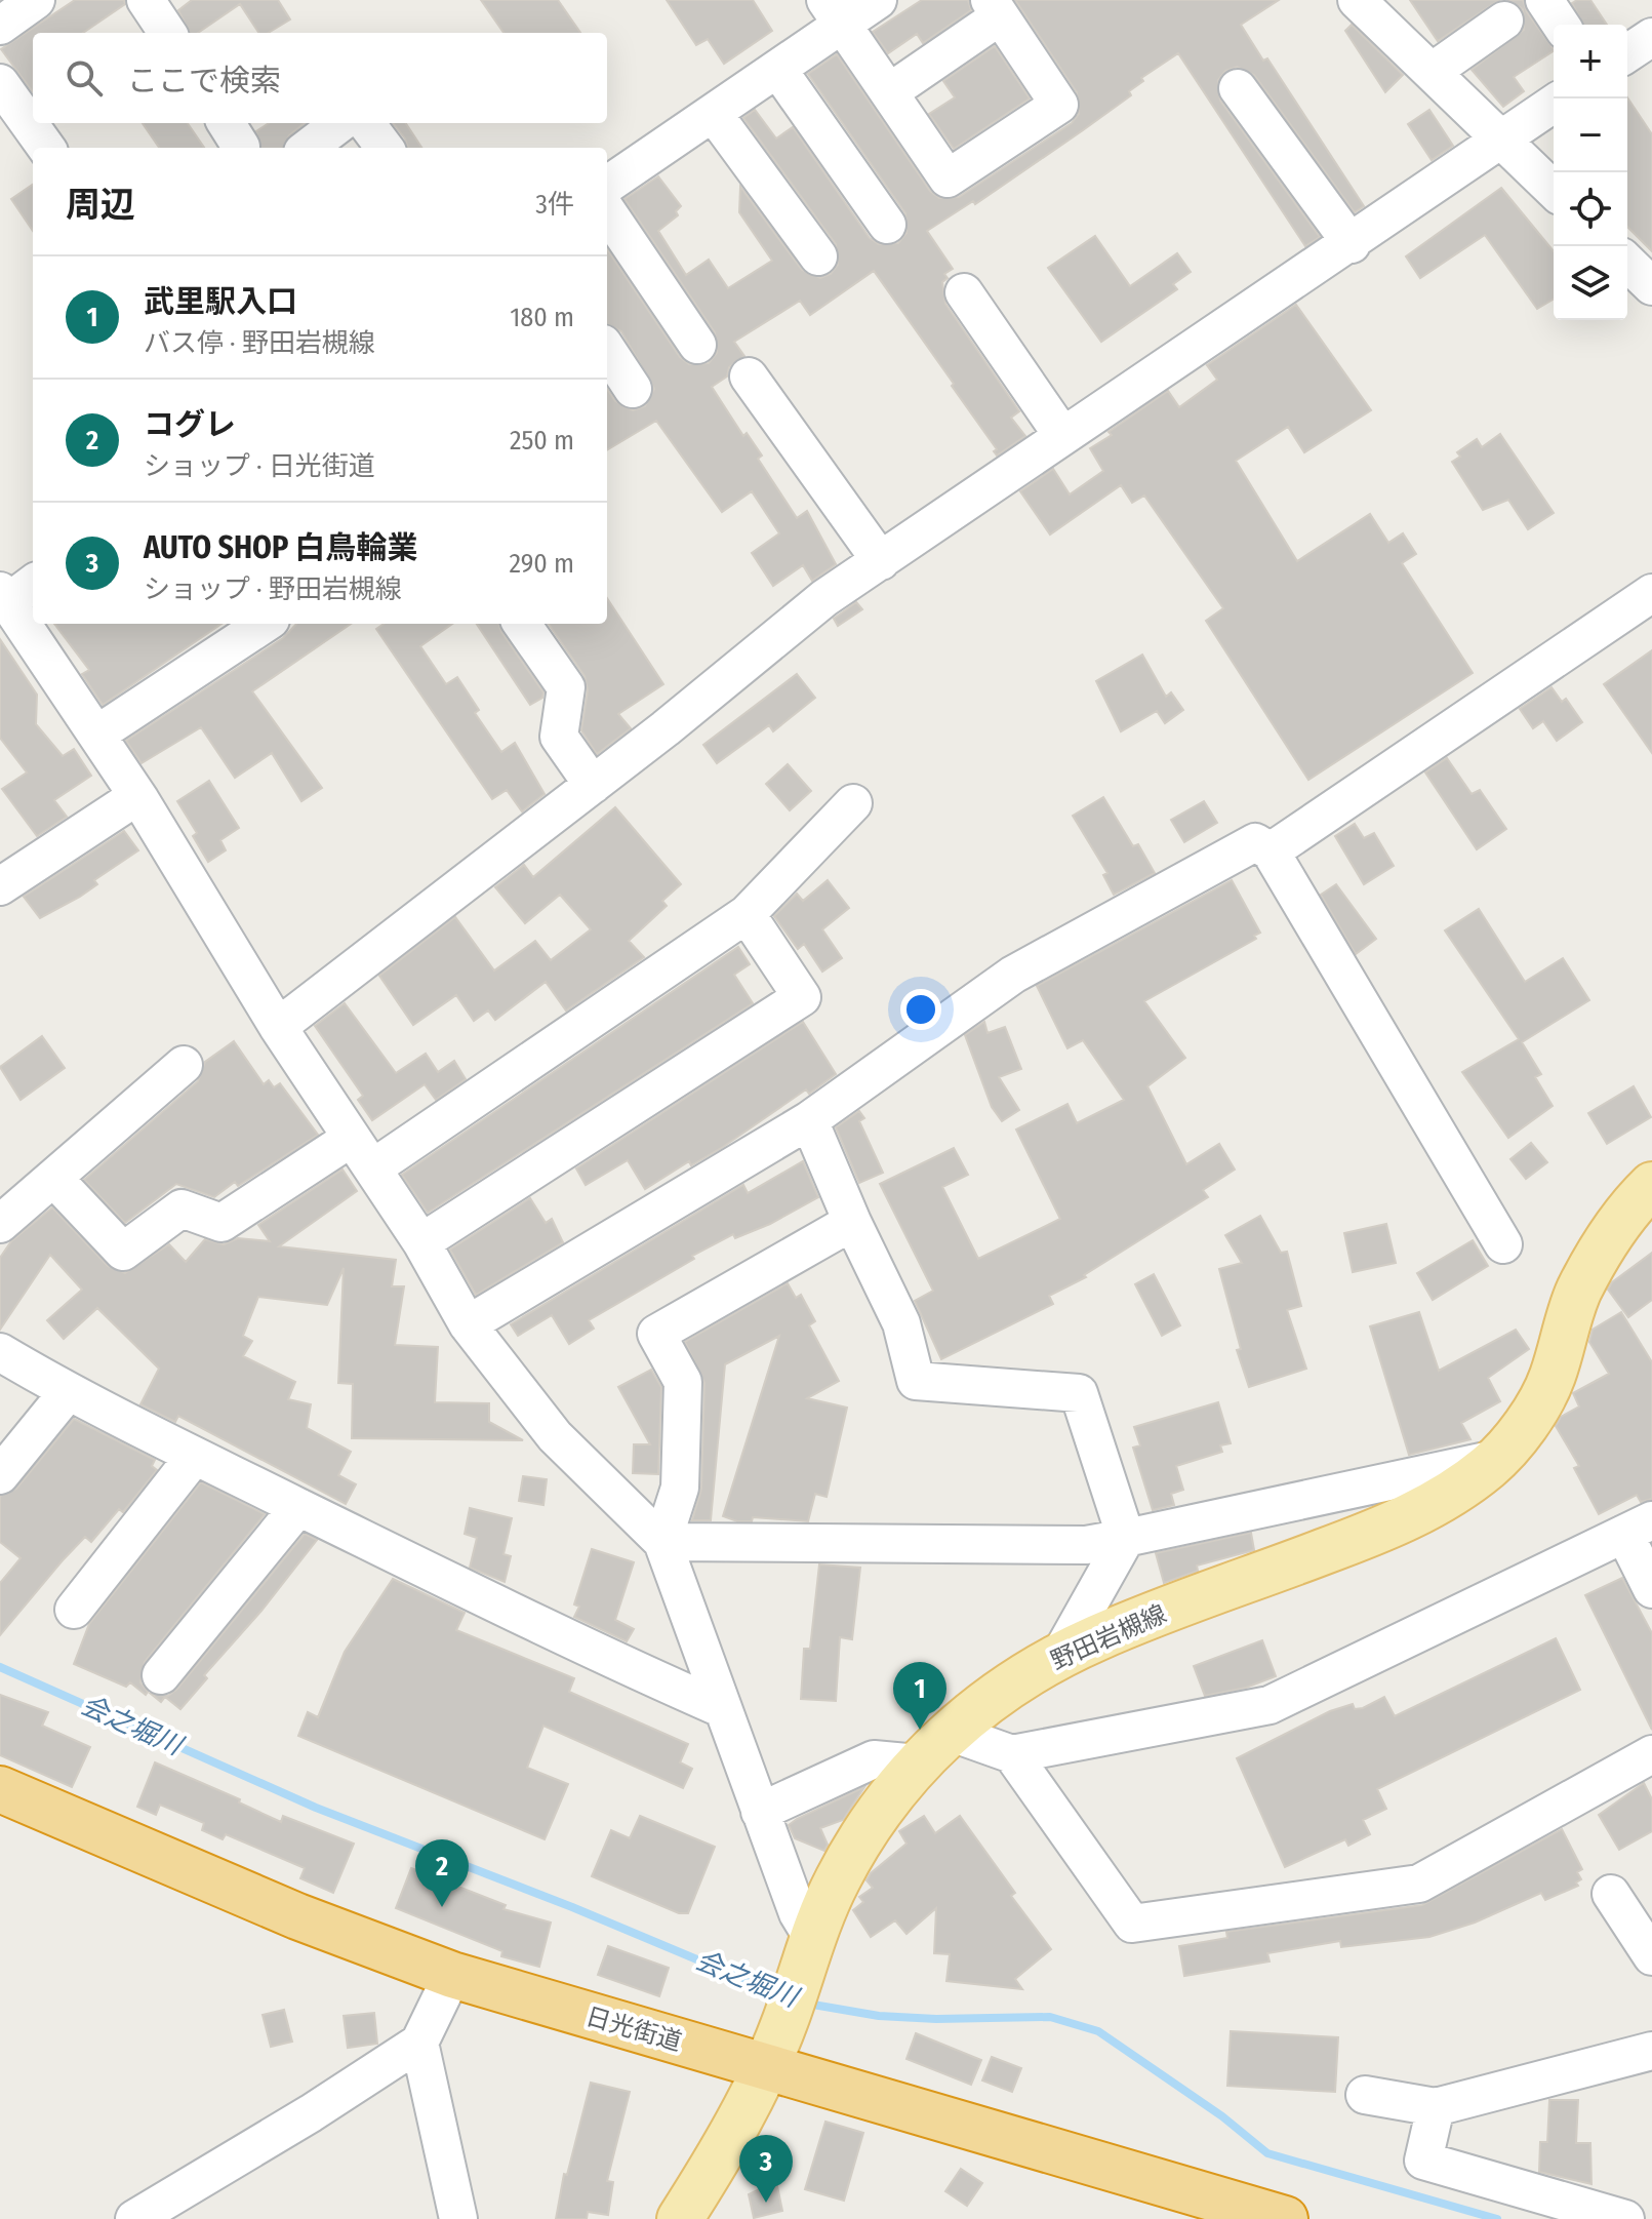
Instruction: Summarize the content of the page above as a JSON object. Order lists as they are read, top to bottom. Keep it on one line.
{"streets":{"highway":["日光街道"],"main road":["野田岩槻線"]},"crossings":[["野田岩槻線","日光街道"]],"water":["会之堀川"],"page":{"map_buttons":["+","−"],"search":"ここで検索","heading":["周辺","3件"],"list":[{"mark":"1","name":"武里駅入口","note":"バス停 · 野田岩槻線","value":"180 m"},{"mark":"2","name":"コグレ","note":"ショップ · 日光街道","value":"250 m"},{"mark":"3","name":"AUTO SHOP 白鳥輪業","note":"ショップ · 野田岩槻線","value":"290 m"}],"pins":["1","2","3"]}}
